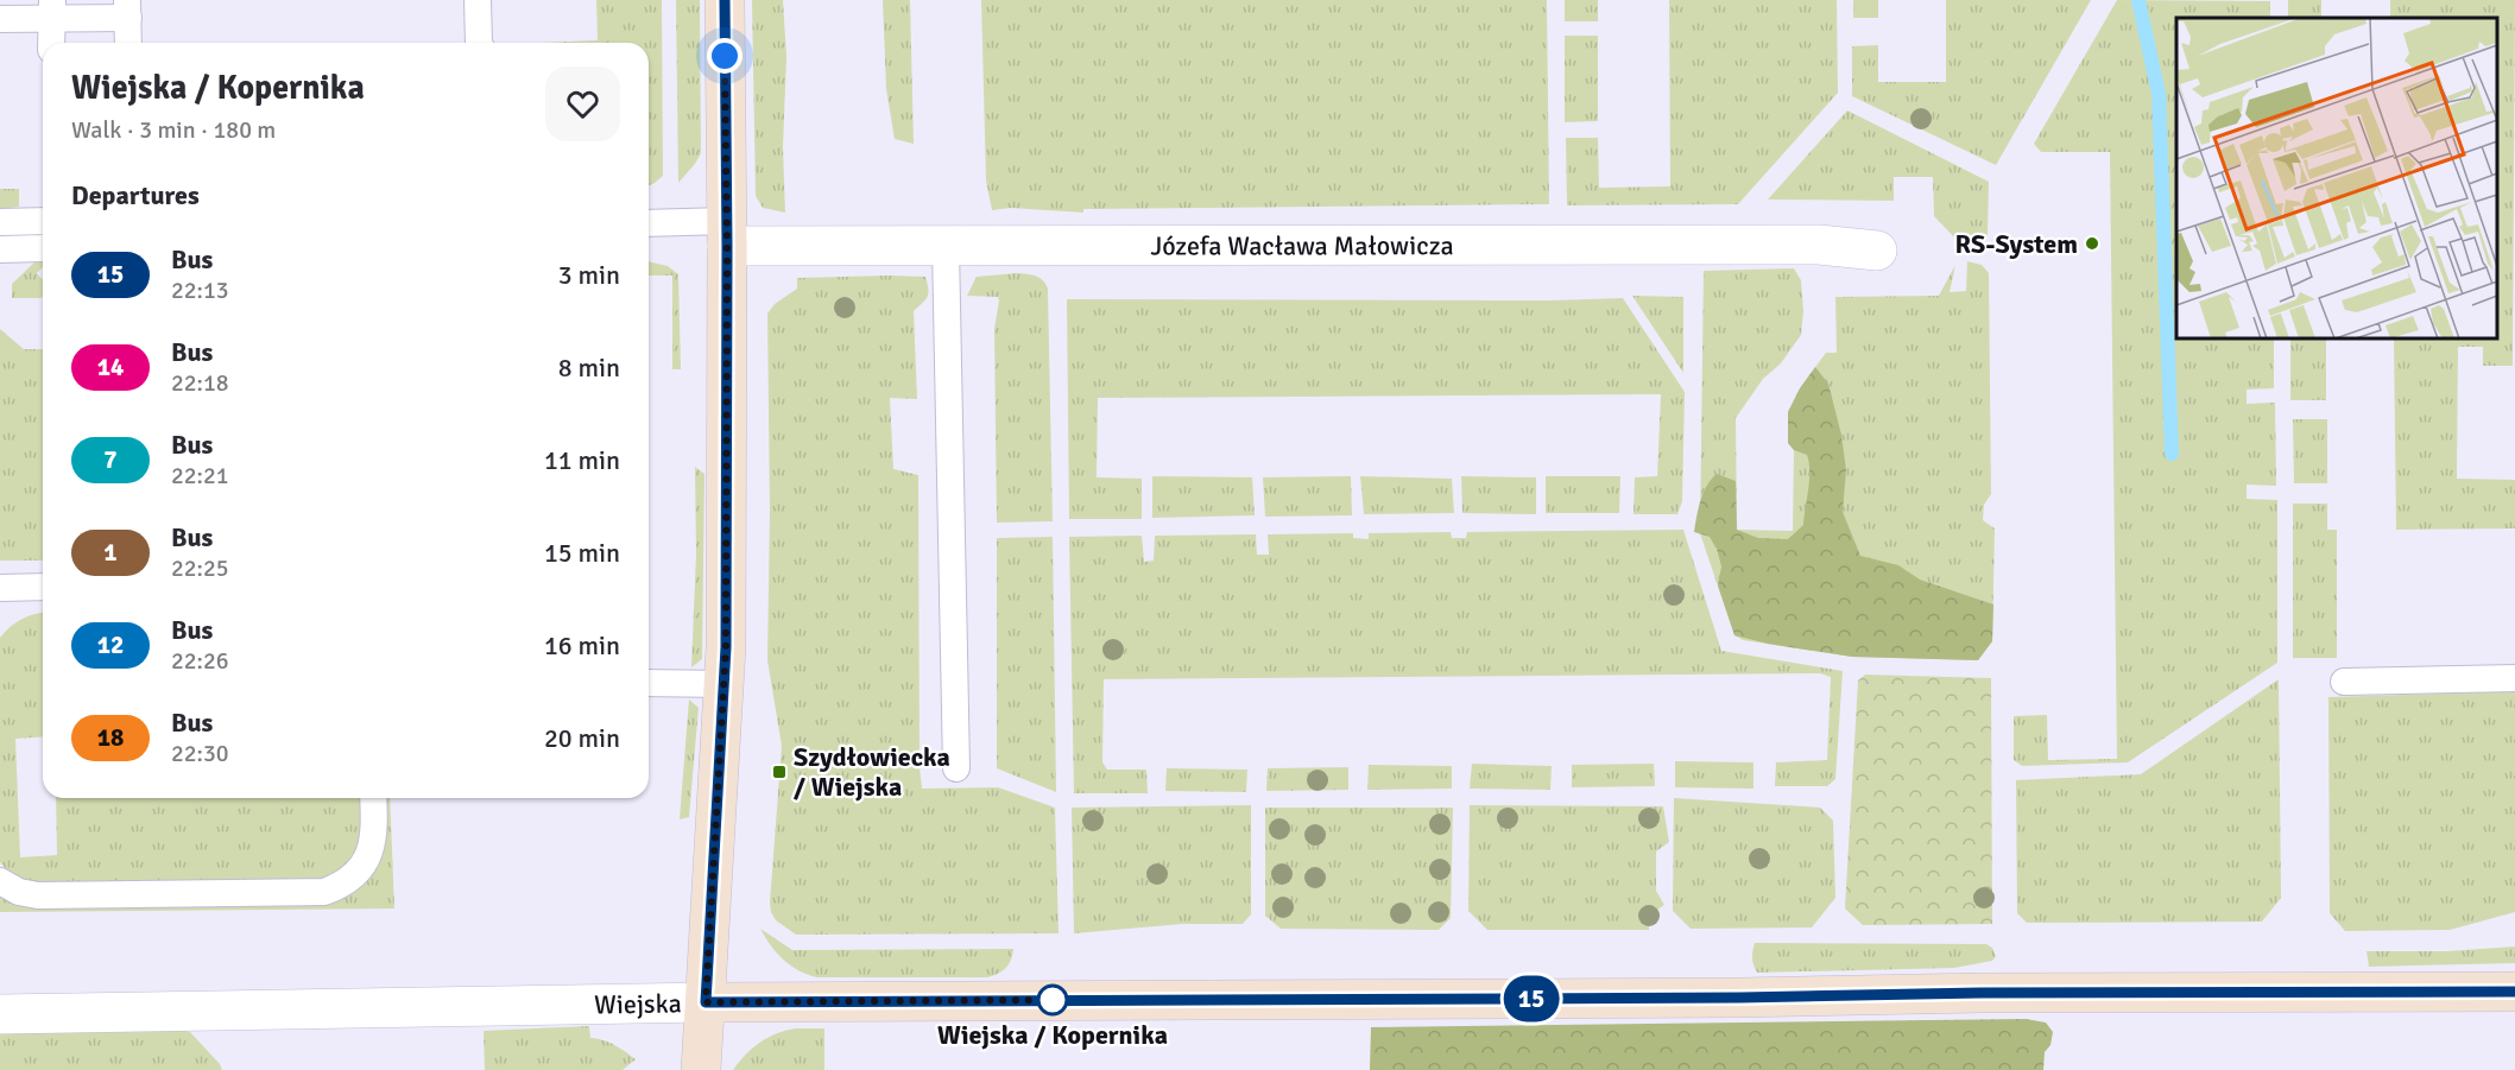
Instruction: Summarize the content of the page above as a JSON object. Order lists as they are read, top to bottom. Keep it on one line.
{"streets":{"street":["Józefa Wacława Małowicza","Wiejska"]},"places":{"other":["RS-System","Wiejska / Kopernika"],"transit":["Szydłowiecka / Wiejska"]},"lines":["bus line 15"],"page":{"on_map":"15","heading":[["Wiejska / Kopernika","Walk · 3 min · 180 m"],"Departures"],"list":[{"mark":"15","name":"Bus","note":"22:13","value":"3 min"},{"mark":"14","name":"Bus","note":"22:18","value":"8 min"},{"mark":"7","name":"Bus","note":"22:21","value":"11 min"},{"mark":"1","name":"Bus","note":"22:25","value":"15 min"},{"mark":"12","name":"Bus","note":"22:26","value":"16 min"},{"mark":"18","name":"Bus","note":"22:30","value":"20 min"}]}}
